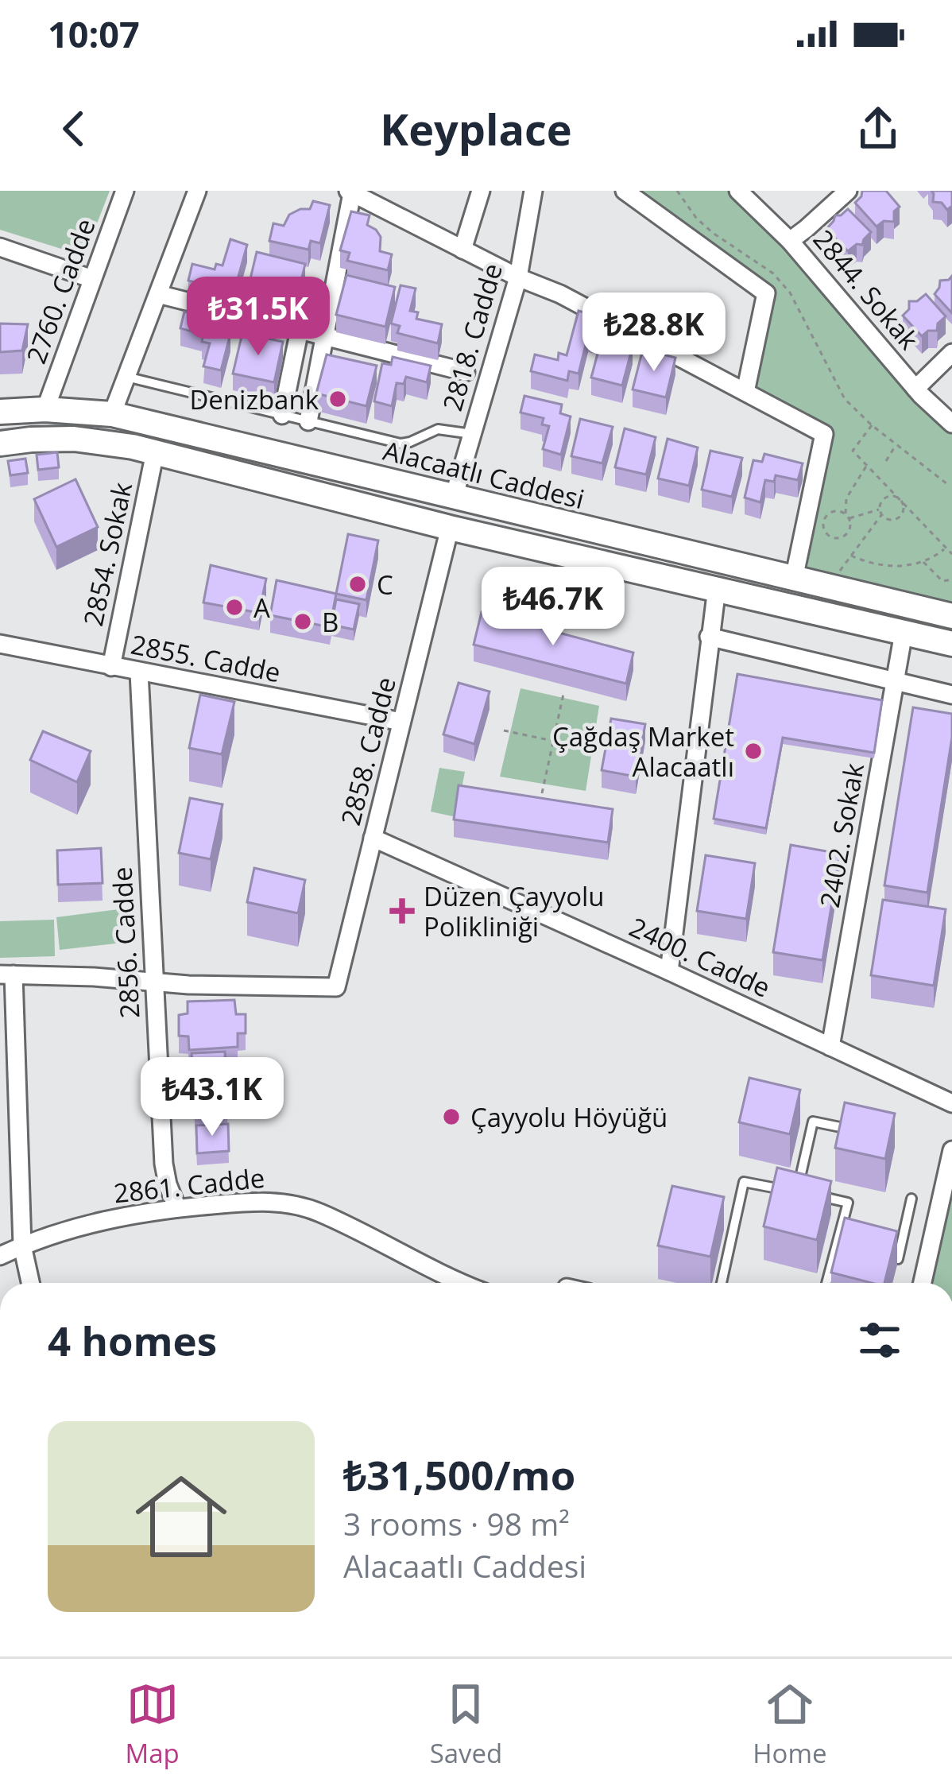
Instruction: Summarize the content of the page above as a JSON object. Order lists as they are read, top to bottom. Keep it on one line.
{"streets":{"main road":["Alacaatlı Caddesi"],"street":["2844. Sokak","2760. Cadde","2818. Cadde","2854. Sokak","2855. Cadde","2858. Cadde","2402. Sokak","2856. Cadde","2400. Cadde","2861. Cadde"]},"crossings":[["2760. Cadde","Alacaatlı Caddesi"],["2818. Cadde","Alacaatlı Caddesi"],["2854. Sokak","2855. Cadde"],["2855. Cadde","2858. Cadde"],["2855. Cadde","2856. Cadde"],["2858. Cadde","2856. Cadde"],["2858. Cadde","2400. Cadde"],["2402. Sokak","2400. Cadde"],["2856. Cadde","2861. Cadde"]],"places":{"other":["Denizbank","C","A","B","Çağdaş Market Alacaatlı","Çayyolu Höyüğü"],"health":["Düzen Çayyolu Polikliniği"]},"page":{"status":"10:07","header":"Keyplace","price":["₺31.5K","₺28.8K","₺46.7K","₺43.1K"],"heading":"4 homes","list":[{"name":"₺31,500/mo","note":"3 rooms · 98 m² · Alacaatlı Caddesi"}],"tabs":["Map","Saved","Home"]}}
